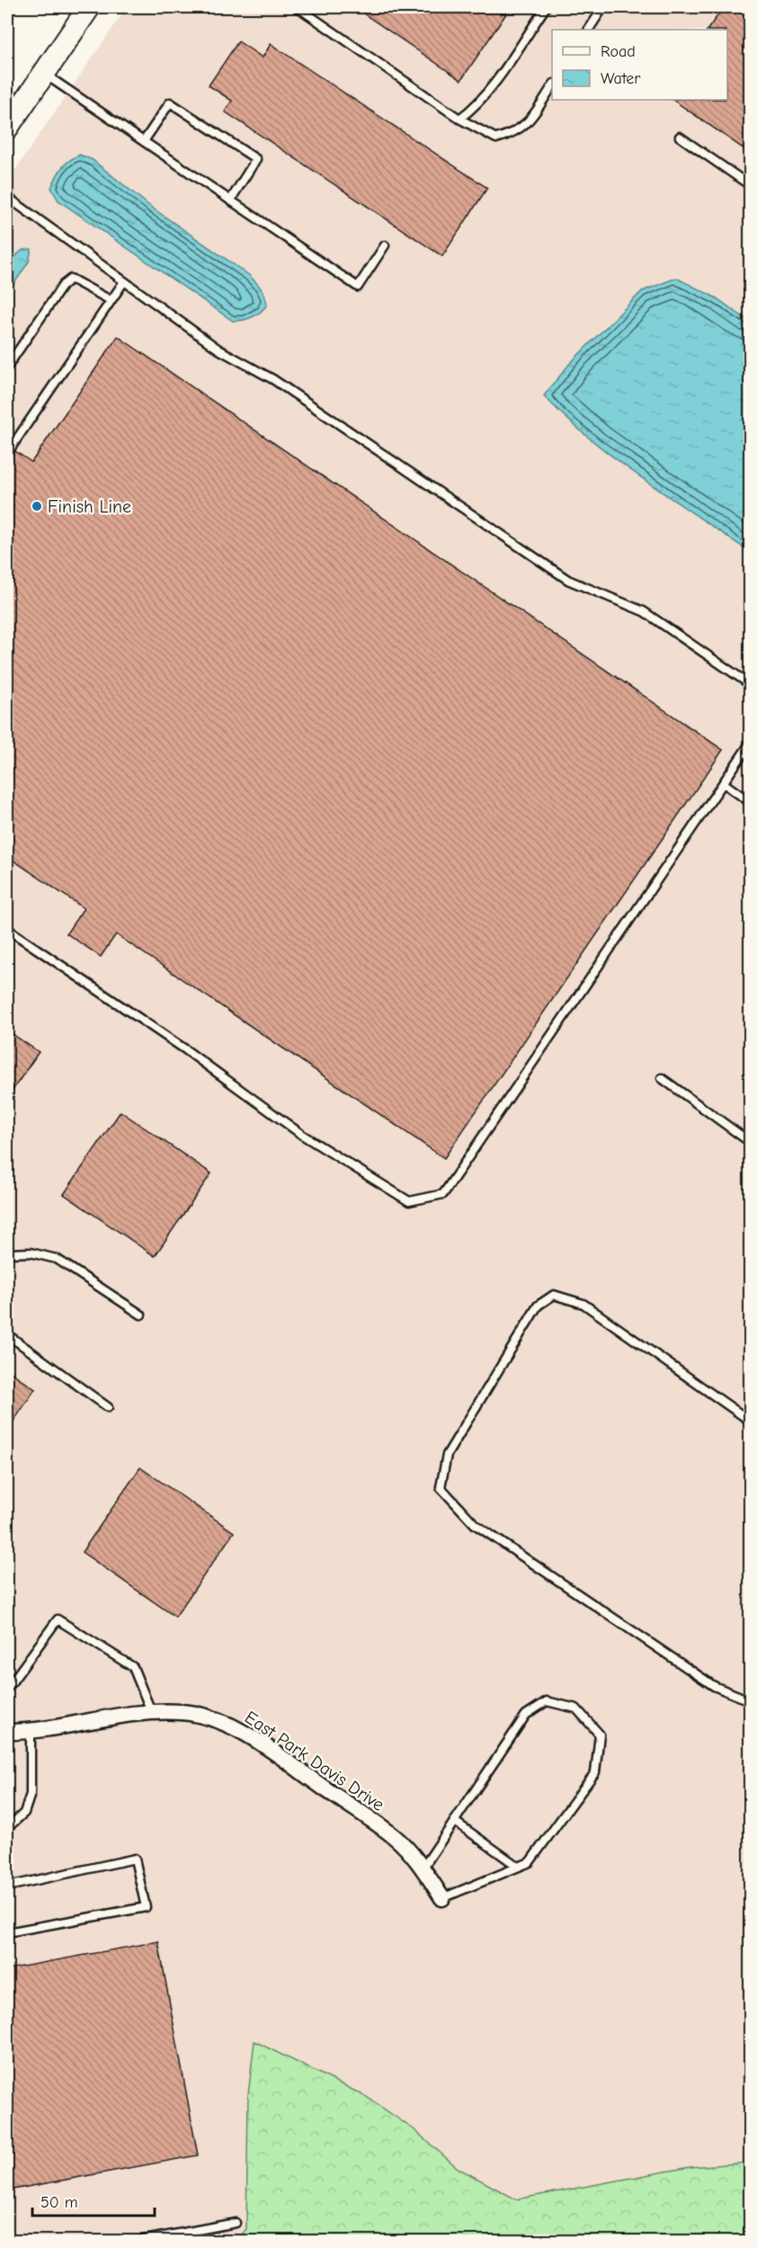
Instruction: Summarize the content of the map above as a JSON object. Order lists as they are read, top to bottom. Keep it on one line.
{"streets":{"street":["East Park Davis Drive"]},"places":["Finish Line"],"legend":["Road","Water"],"scale_bar":"50 m"}
